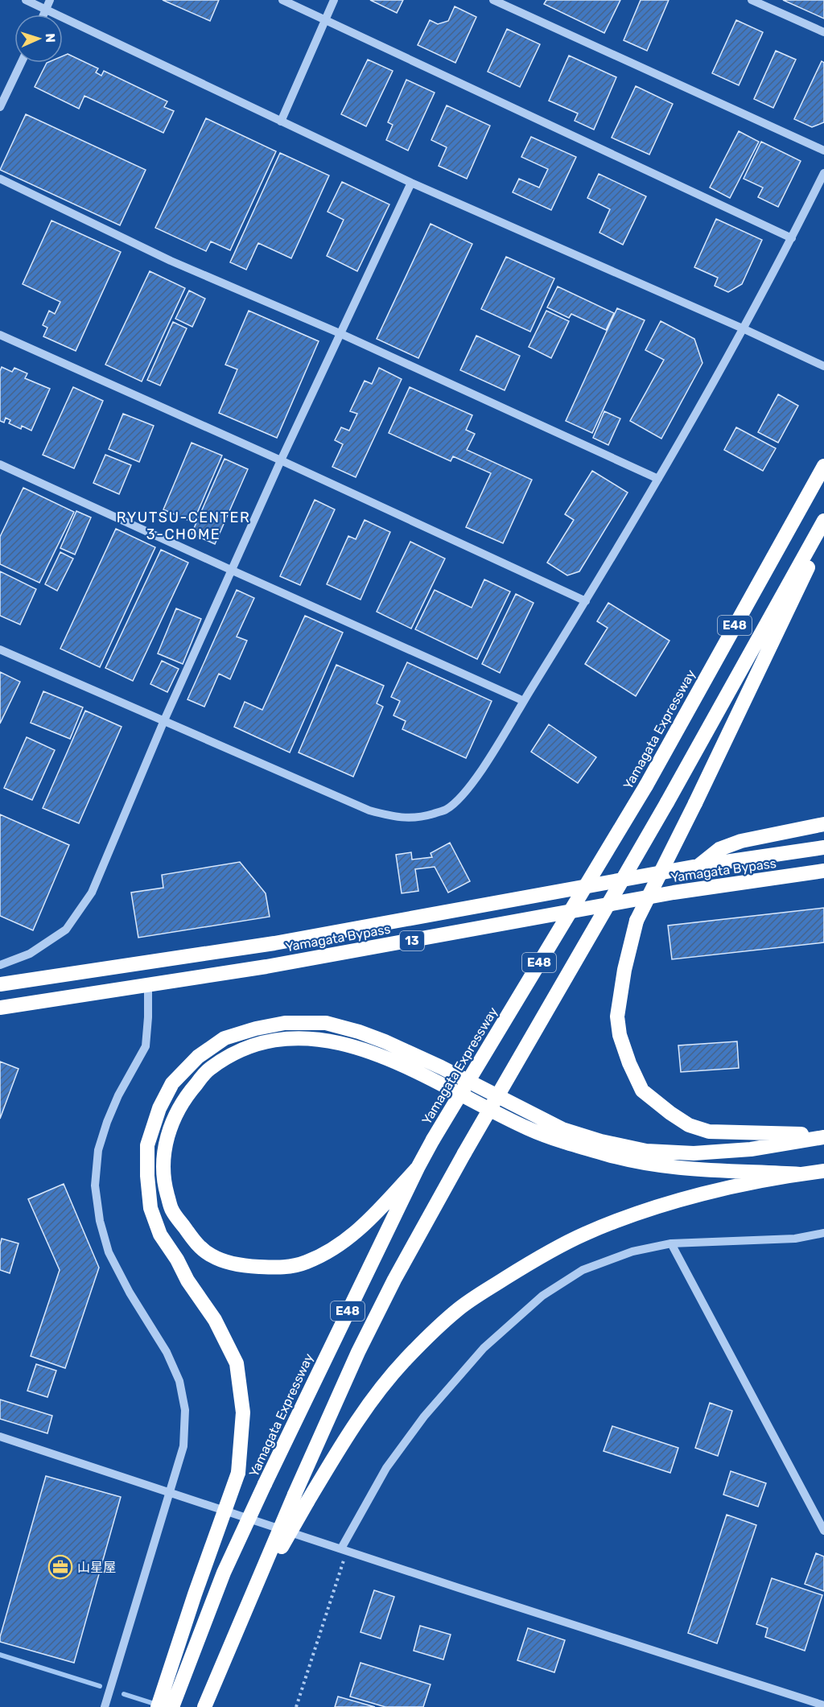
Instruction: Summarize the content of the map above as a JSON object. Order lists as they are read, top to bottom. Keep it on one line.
{"streets":{"highway":["E48","Yamagata Expressway","Yamagata Bypass","13"]},"districts":["RYUTSU-CENTER 3-CHOME"],"places":{"office":["山星屋"]},"north":"right"}
